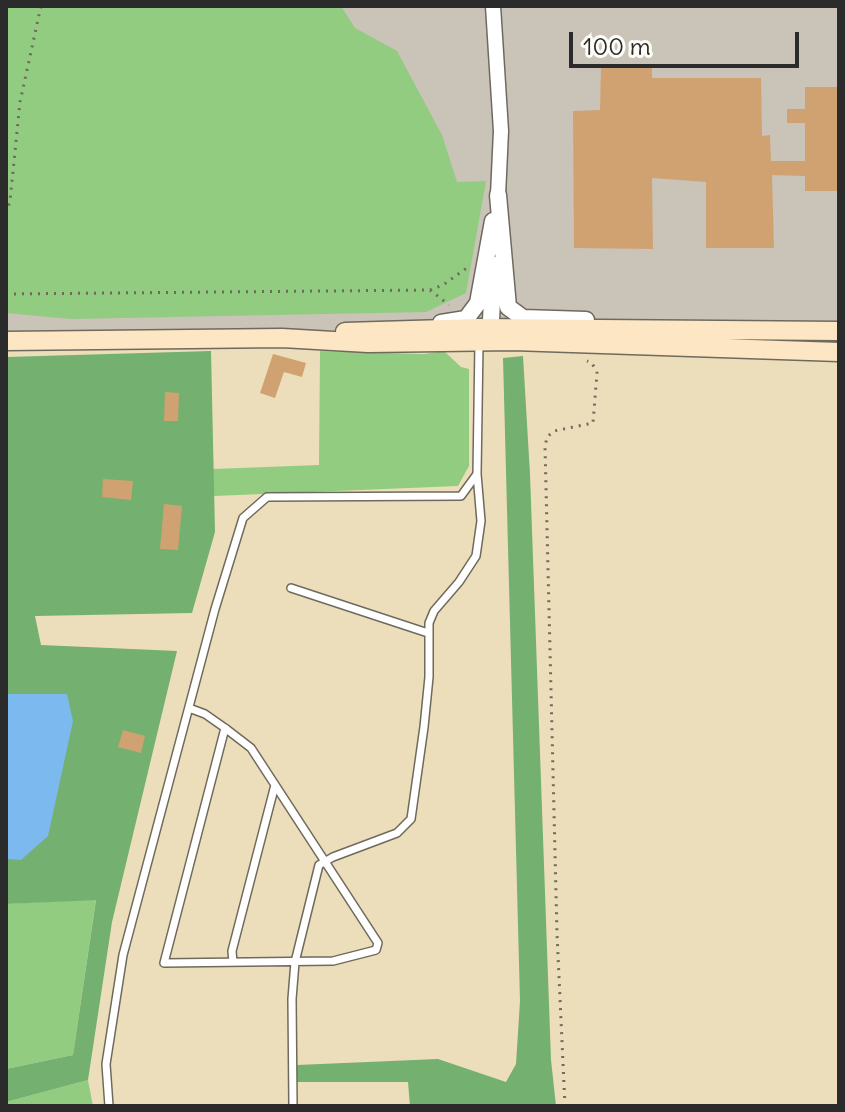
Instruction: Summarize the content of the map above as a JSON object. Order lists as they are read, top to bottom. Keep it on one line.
{"scale_bar":"100 m"}
